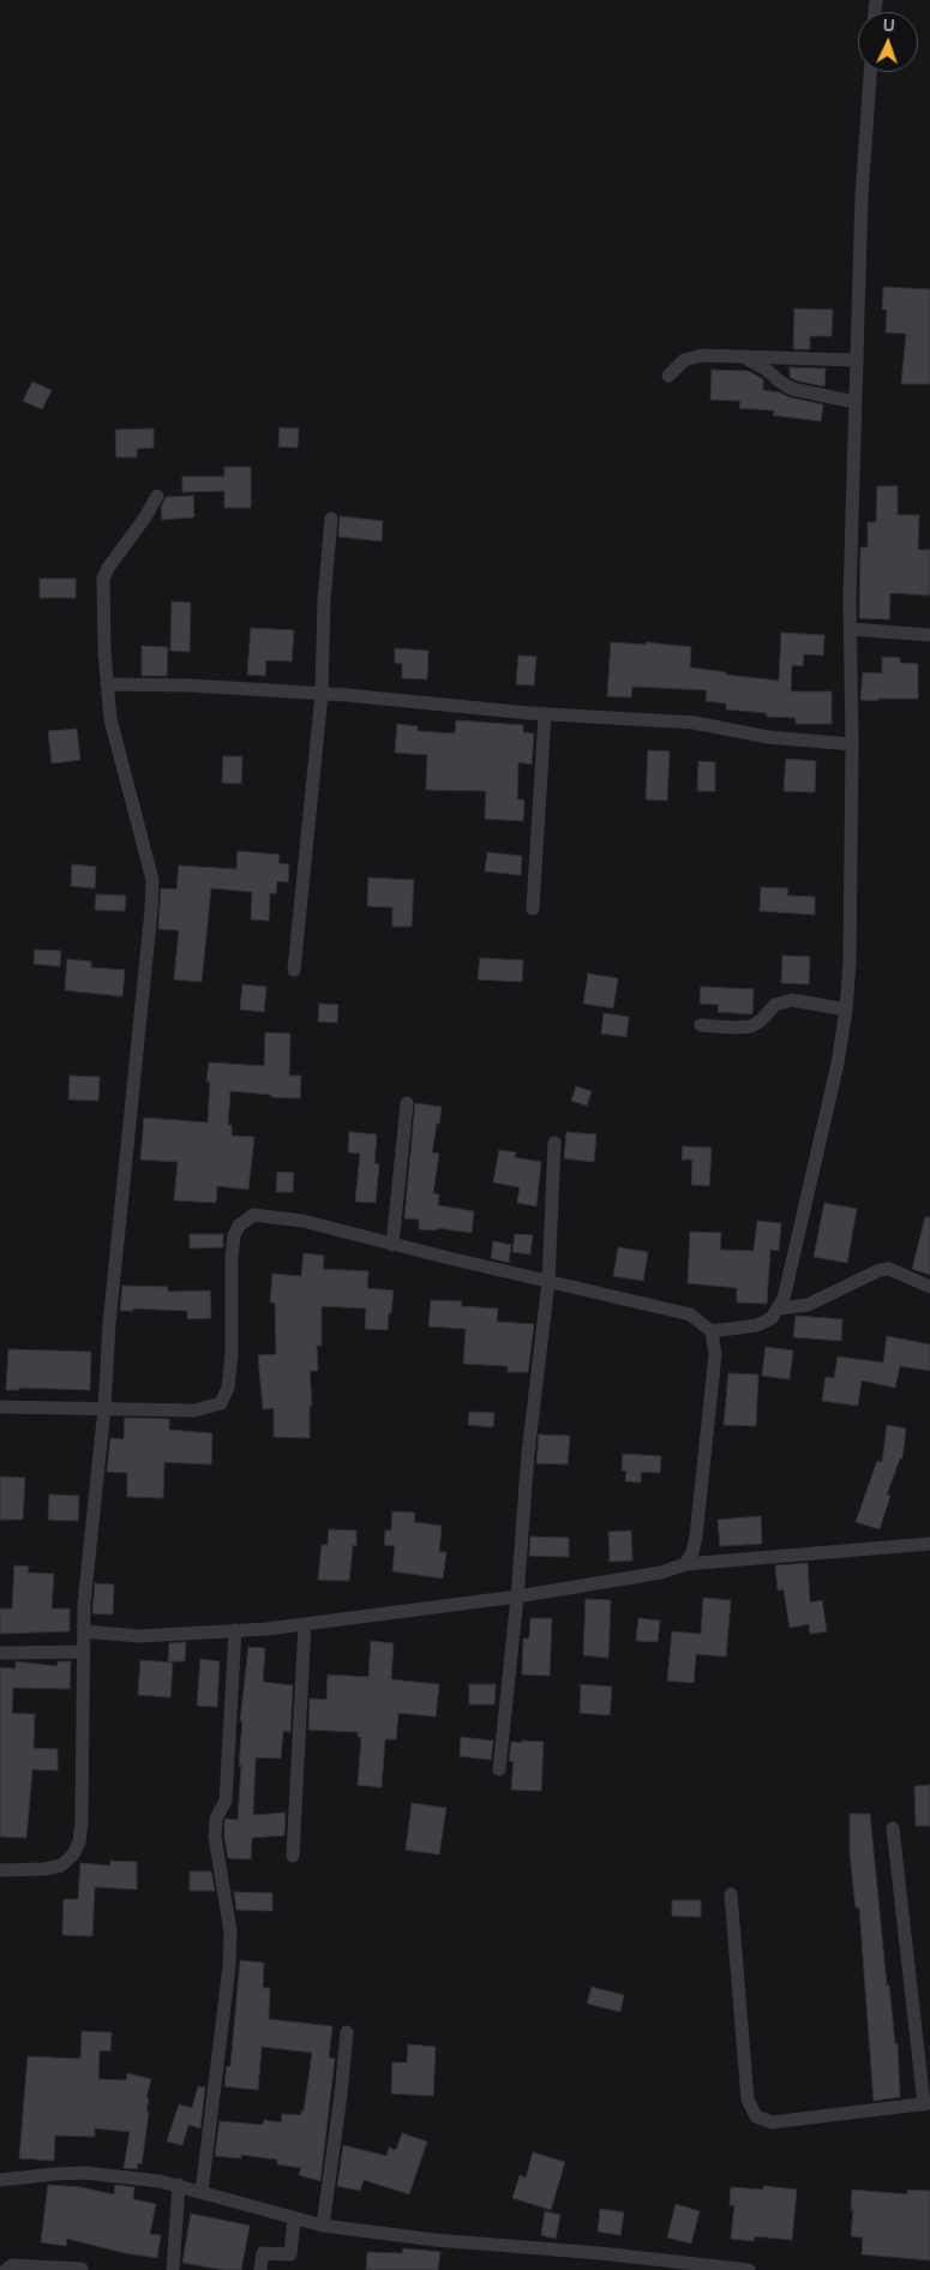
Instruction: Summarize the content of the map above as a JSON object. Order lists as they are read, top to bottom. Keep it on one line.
{"north":"top"}
